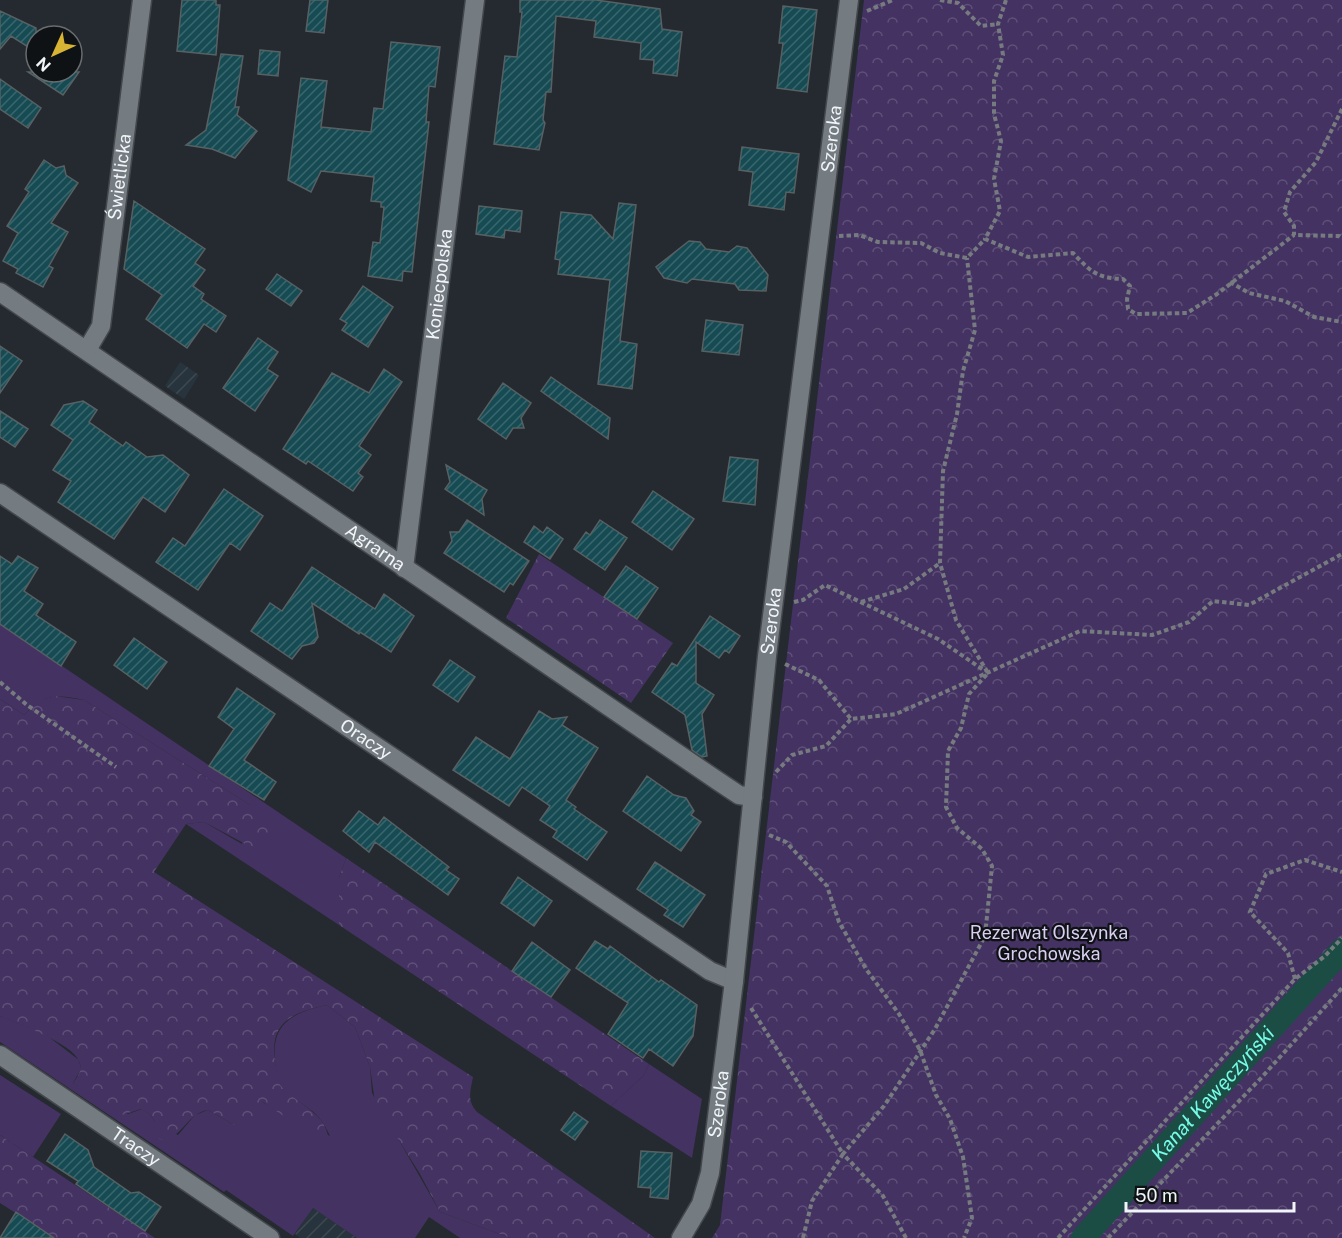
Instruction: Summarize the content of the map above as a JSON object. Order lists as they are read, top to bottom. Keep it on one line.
{"streets":{"street":["Szeroka","Świetlicka","Koniecpolska","Agrarna","Oraczy","Traczy"]},"crossings":[["Szeroka","Agrarna"],["Szeroka","Oraczy"],["Świetlicka","Agrarna"],["Koniecpolska","Agrarna"]],"water":["Kanał Kawęczyński"],"parks":["Rezerwat Olszynka Grochowska"],"scale_bar":"50 m","north":"bottom left"}
